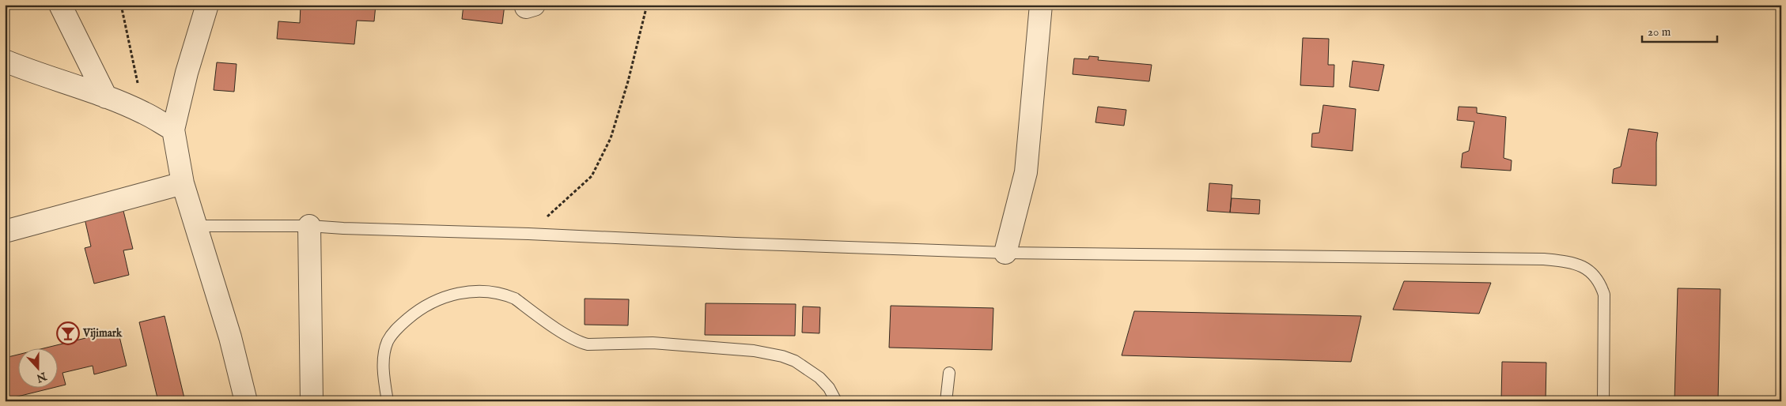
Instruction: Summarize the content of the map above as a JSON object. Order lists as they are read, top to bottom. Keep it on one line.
{"places":{"bar":["Vijimark"]},"scale_bar":"20 m","north":"bottom"}
